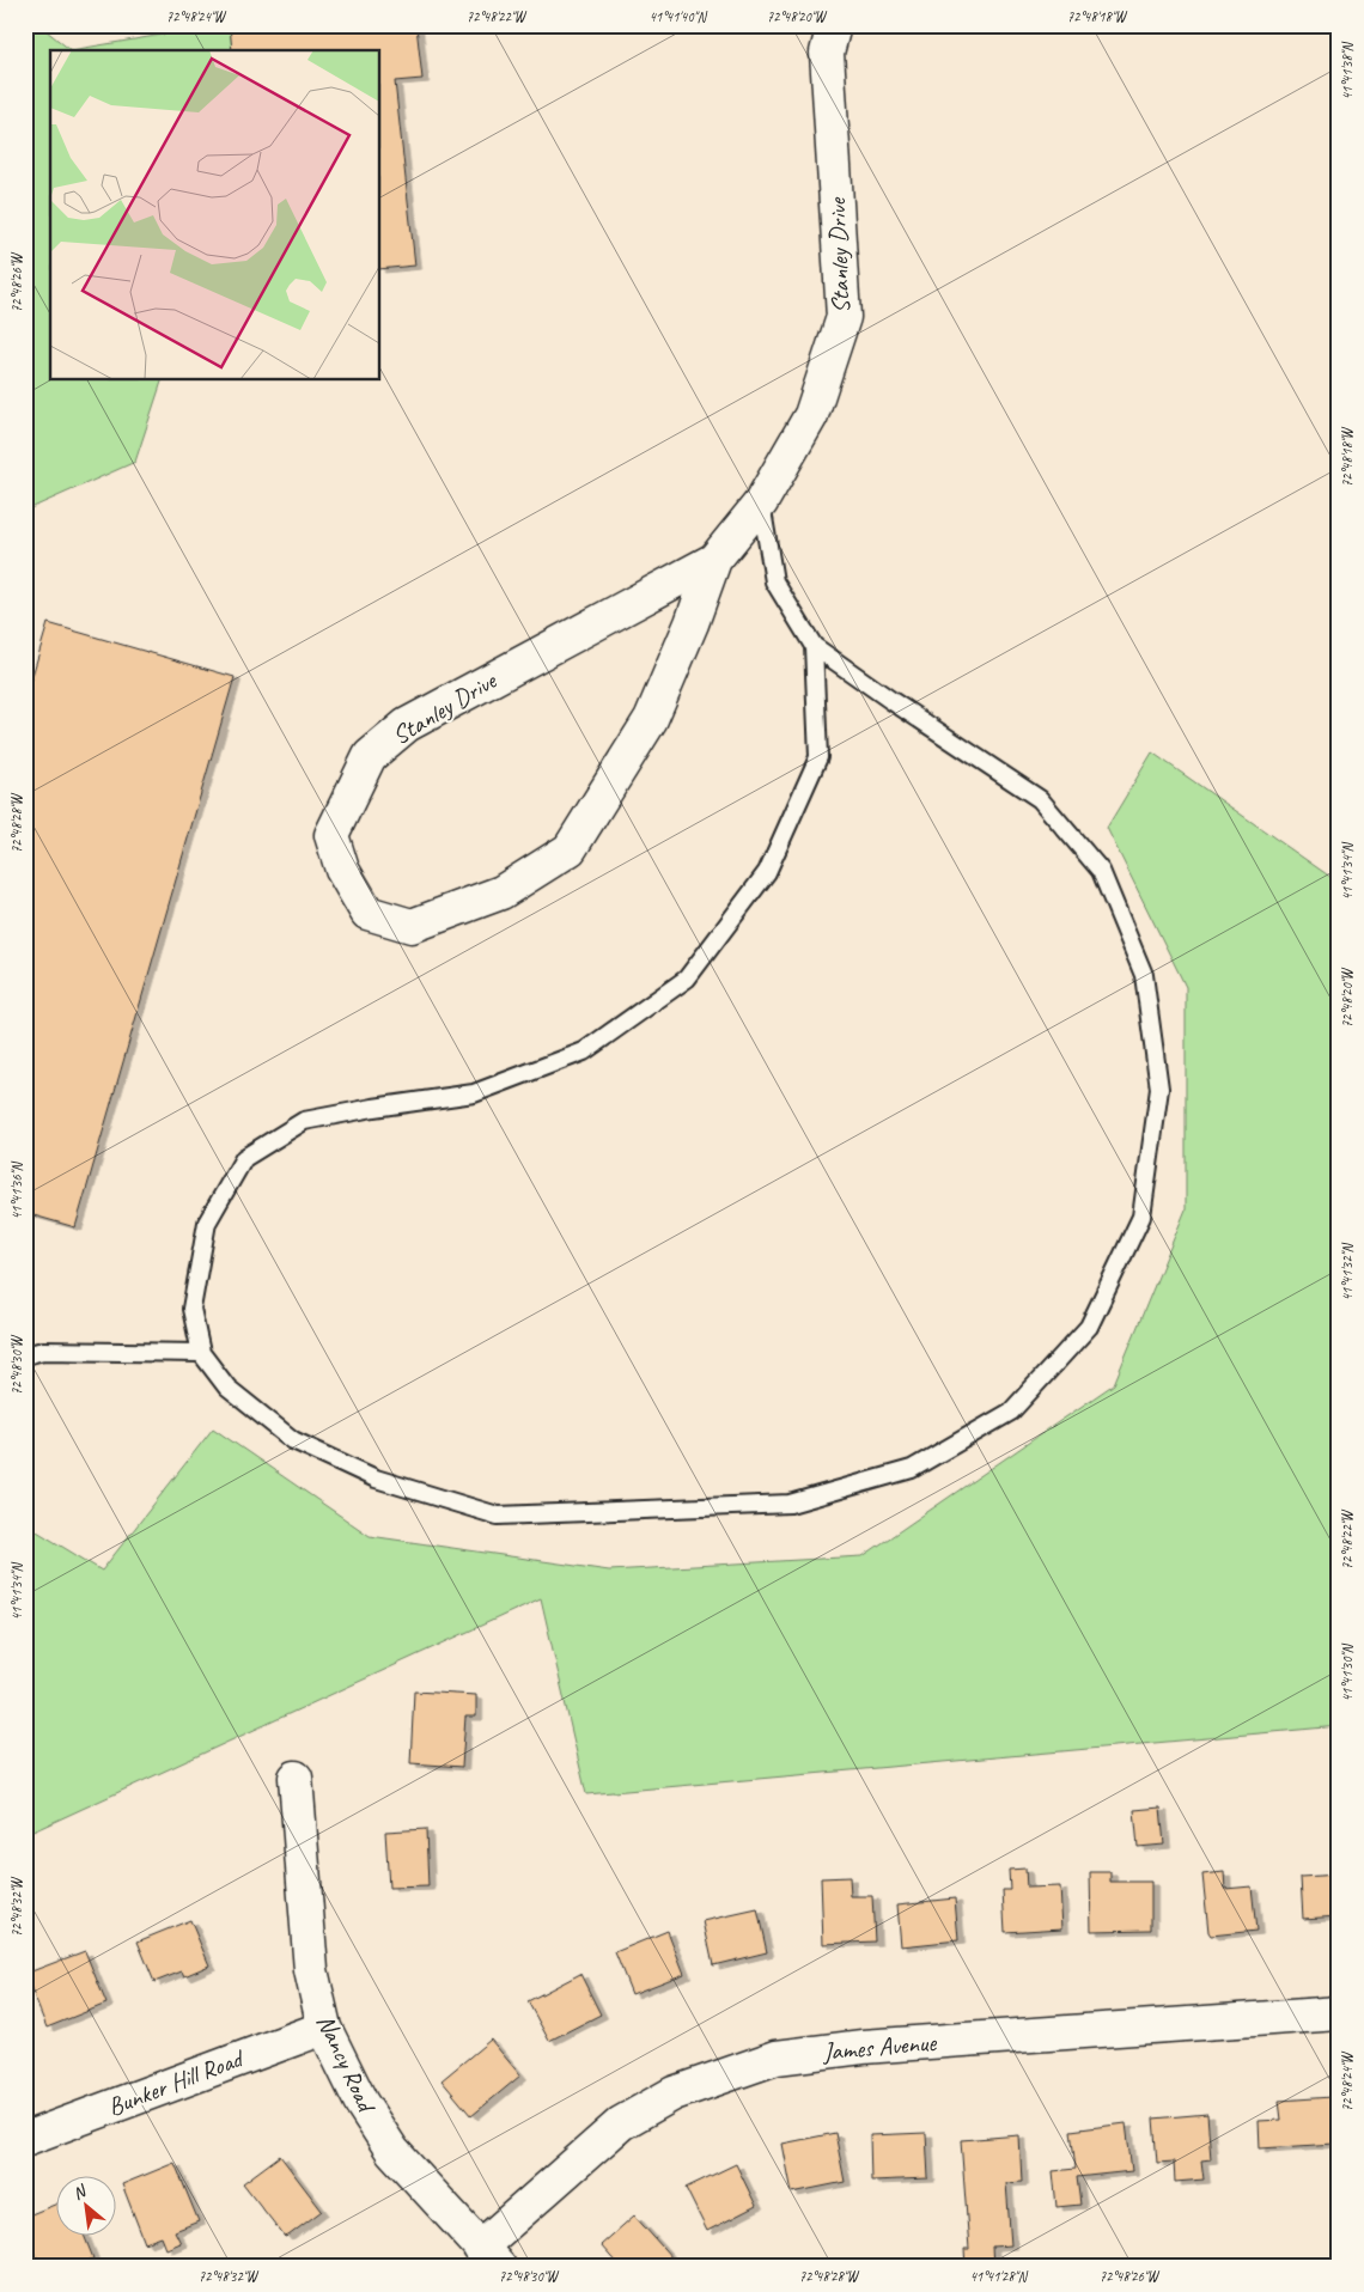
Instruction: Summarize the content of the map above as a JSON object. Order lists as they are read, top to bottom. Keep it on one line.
{"streets":{"street":["Stanley Drive","James Avenue","Nancy Road","Bunker Hill Road"]},"crossings":[["James Avenue","Nancy Road"],["Nancy Road","Bunker Hill Road"]],"north":"top left","coordinates":["72°48'24\"W","72°48'22\"W","41°41'40\"N","72°48'20\"W","72°48'18\"W","41°41'38\"N","72°48'26\"W","72°48'28\"W","41°41'34\"N","41°41'36\"N","41°41'32\"N","72°48'30\"W","41°41'30\"N","72°48'32\"W","41°41'28\"N"]}
